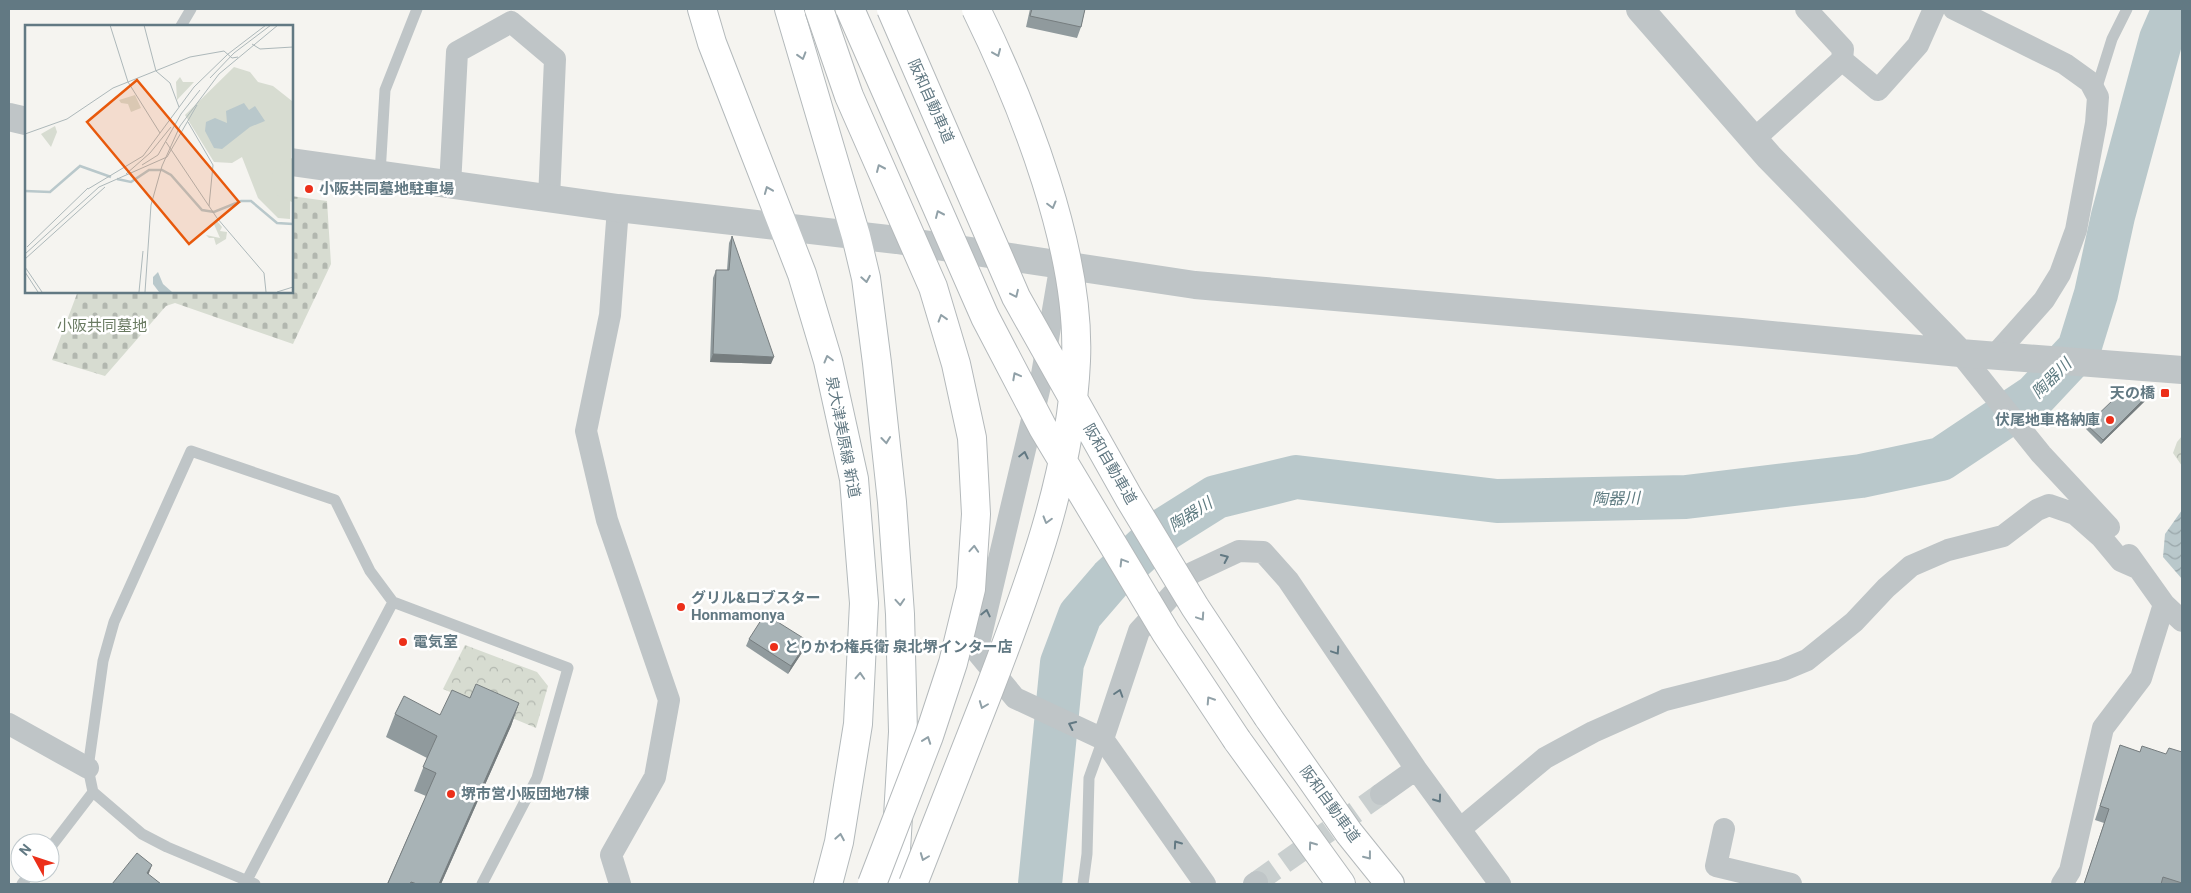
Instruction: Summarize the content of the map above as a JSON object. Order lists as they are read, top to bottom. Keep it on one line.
{"streets":{"main road":["阪和自動車道","泉大津美原線 新道"]},"water":["陶器川"],"parks":["小阪共同墓地"],"places":{"other":["小阪共同墓地駐車場","伏尾地車格納庫","グリル&ロブスター Honmamonya","電気室","とりかわ権兵衛 泉北堺インター店","堺市営小阪団地7棟"],"transit":["天の橋"]},"north":"top left"}
